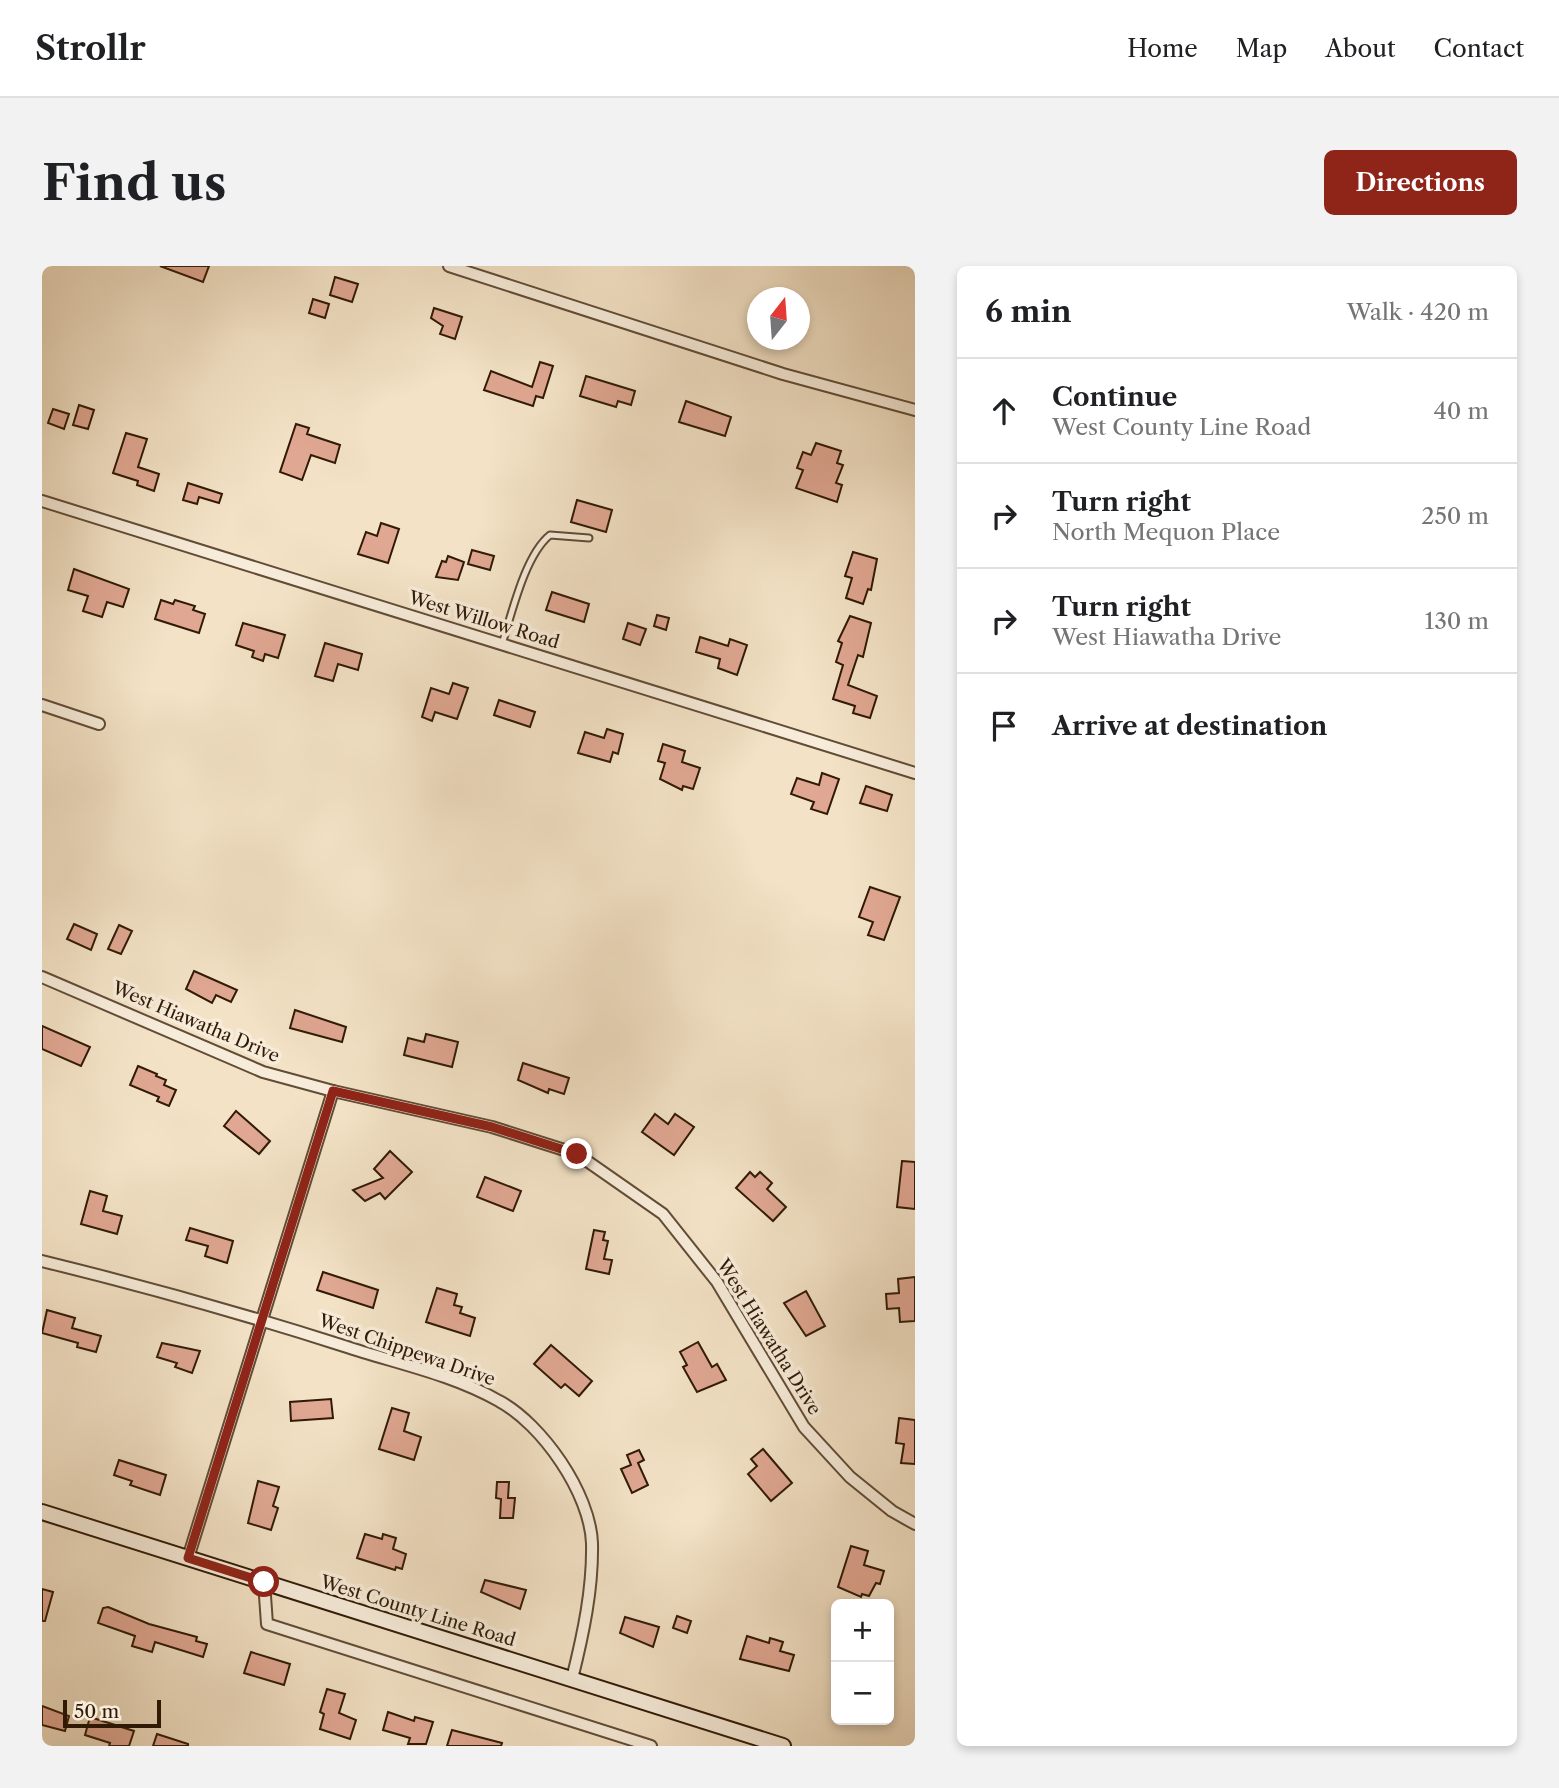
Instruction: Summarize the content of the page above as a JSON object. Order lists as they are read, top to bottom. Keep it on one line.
{"streets":{"street":["West Willow Road","West Hiawatha Drive","West Chippewa Drive","West County Line Road"]},"crossings":[["West Chippewa Drive","West County Line Road"]],"scale_bar":"50 m","north":"top","page":{"header":"Strollr","nav":["Home","Map","About","Contact"],"buttons":"Directions","title":"Find us","heading":["6 min","Walk · 420 m"],"list":[["Continue","West County Line Road","40 m"],["Turn right","North Mequon Place","250 m"],["Turn right","West Hiawatha Drive","130 m"],"Arrive at destination"],"map_buttons":["+","−"],"scale":"50 m"}}
